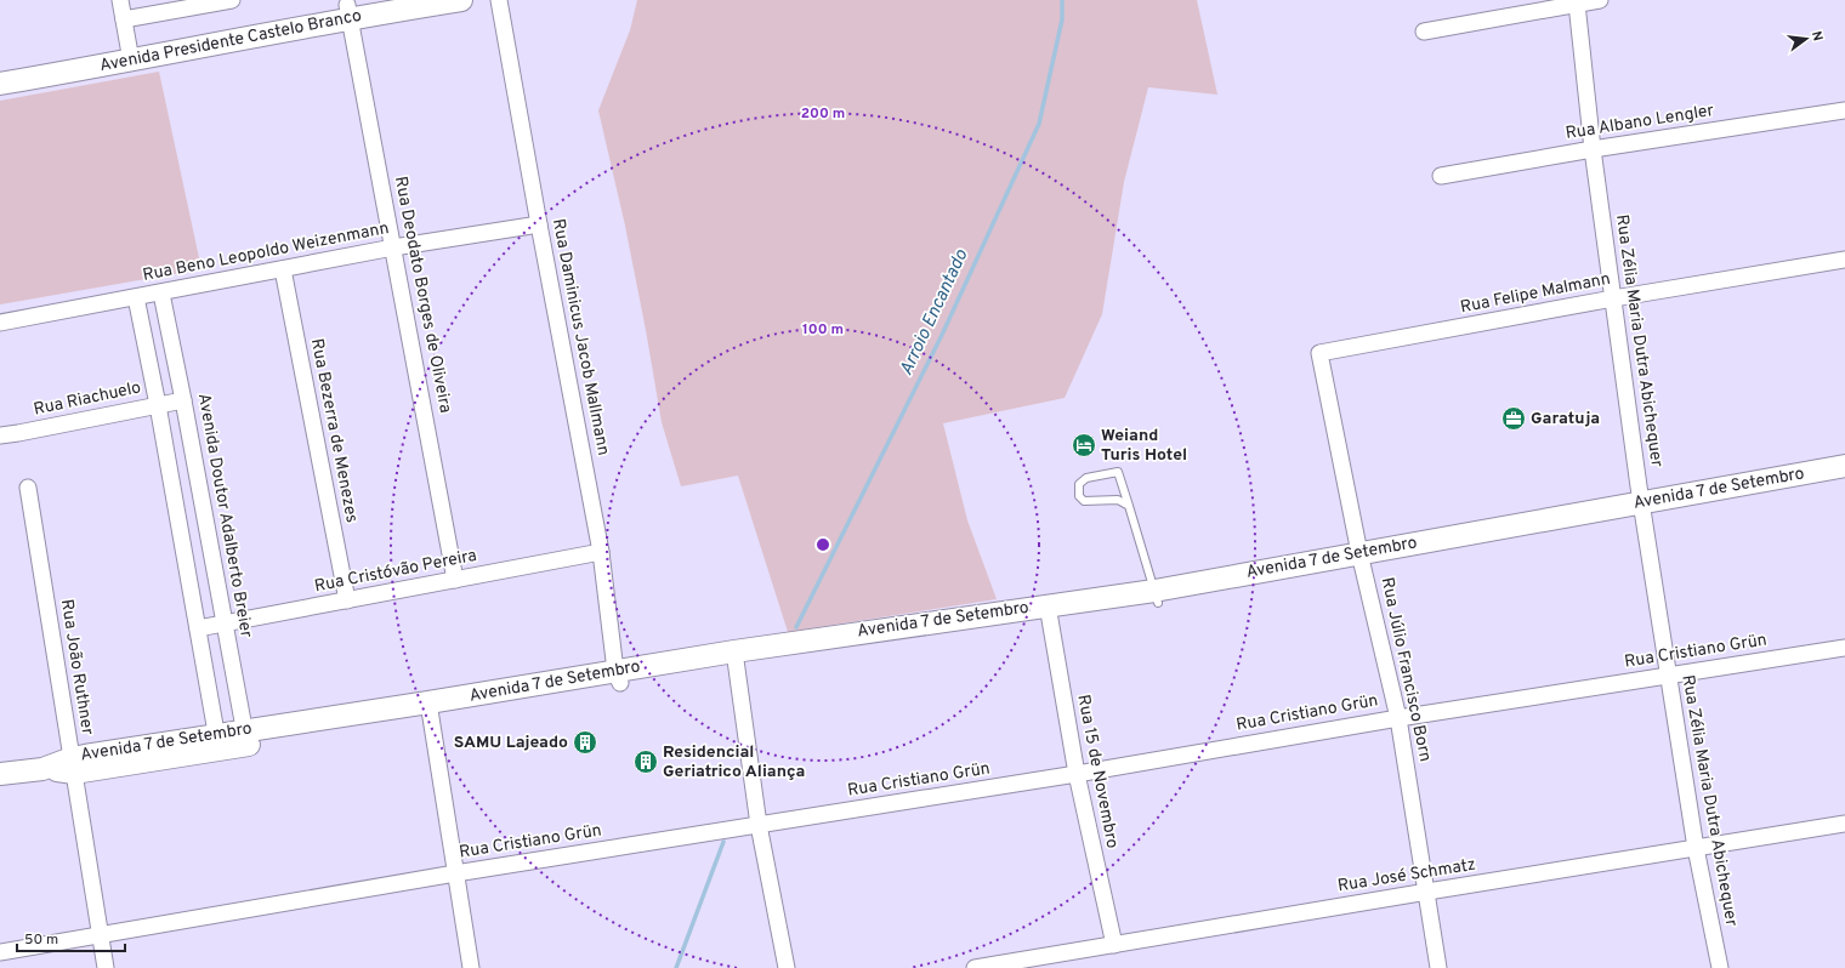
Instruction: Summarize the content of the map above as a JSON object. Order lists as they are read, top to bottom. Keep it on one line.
{"streets":{"main road":["Avenida Presidente Castelo Branco","Avenida 7 de Setembro"],"street":["Rua Albano Lengler","Rua Beno Leopoldo Weizenmann","Rua Felipe Malmann","Rua Deodato Borges de Oliveira","Rua Daminicus Jacob Mallmann","Rua Zélia Maria Dutra Abichequer","Rua Riachuelo","Rua Bezerra de Menezes","Avenida Doutor Adalberto Breier","Rua Cristóvão Pereira","Rua Cristiano Grün","Rua João Ruthner","Rua Júlio Francisco Born","Rua 15 de Novembro","Rua José Schmatz"]},"crossings":[["Avenida Presidente Castelo Branco","Rua Deodato Borges de Oliveira"],["Rua Albano Lengler","Rua Zélia Maria Dutra Abichequer"],["Rua Beno Leopoldo Weizenmann","Rua Deodato Borges de Oliveira"],["Rua Beno Leopoldo Weizenmann","Rua Daminicus Jacob Mallmann"],["Rua Beno Leopoldo Weizenmann","Rua Bezerra de Menezes"],["Rua Beno Leopoldo Weizenmann","Avenida Doutor Adalberto Breier"],["Rua Felipe Malmann","Rua Zélia Maria Dutra Abichequer"],["Rua Felipe Malmann","Rua Júlio Francisco Born"],["Rua Deodato Borges de Oliveira","Rua Cristóvão Pereira"],["Rua Daminicus Jacob Mallmann","Avenida 7 de Setembro"],["Rua Daminicus Jacob Mallmann","Rua Cristóvão Pereira"],["Rua Zélia Maria Dutra Abichequer","Avenida 7 de Setembro"],["Rua Zélia Maria Dutra Abichequer","Rua Cristiano Grün"],["Rua Zélia Maria Dutra Abichequer","Rua José Schmatz"],["Rua Riachuelo","Avenida Doutor Adalberto Breier"],["Rua Bezerra de Menezes","Rua Cristóvão Pereira"],["Avenida 7 de Setembro","Avenida Doutor Adalberto Breier"],["Avenida 7 de Setembro","Rua João Ruthner"],["Avenida 7 de Setembro","Rua Júlio Francisco Born"],["Avenida 7 de Setembro","Rua 15 de Novembro"],["Avenida Doutor Adalberto Breier","Rua Cristóvão Pereira"],["Rua Cristiano Grün","Rua João Ruthner"],["Rua Cristiano Grün","Rua Júlio Francisco Born"],["Rua Cristiano Grün","Rua 15 de Novembro"],["Rua Júlio Francisco Born","Rua José Schmatz"],["Rua 15 de Novembro","Rua José Schmatz"]],"water":["Arroio Encantado"],"places":{"office":["Garatuja"],"hotel":["Weiand Turis Hotel"],"building":["SAMU Lajeado","Residencial Geriatrico Aliança"]},"scale_bar":"50 m","north":"right","rings":["200 m","100 m"]}
